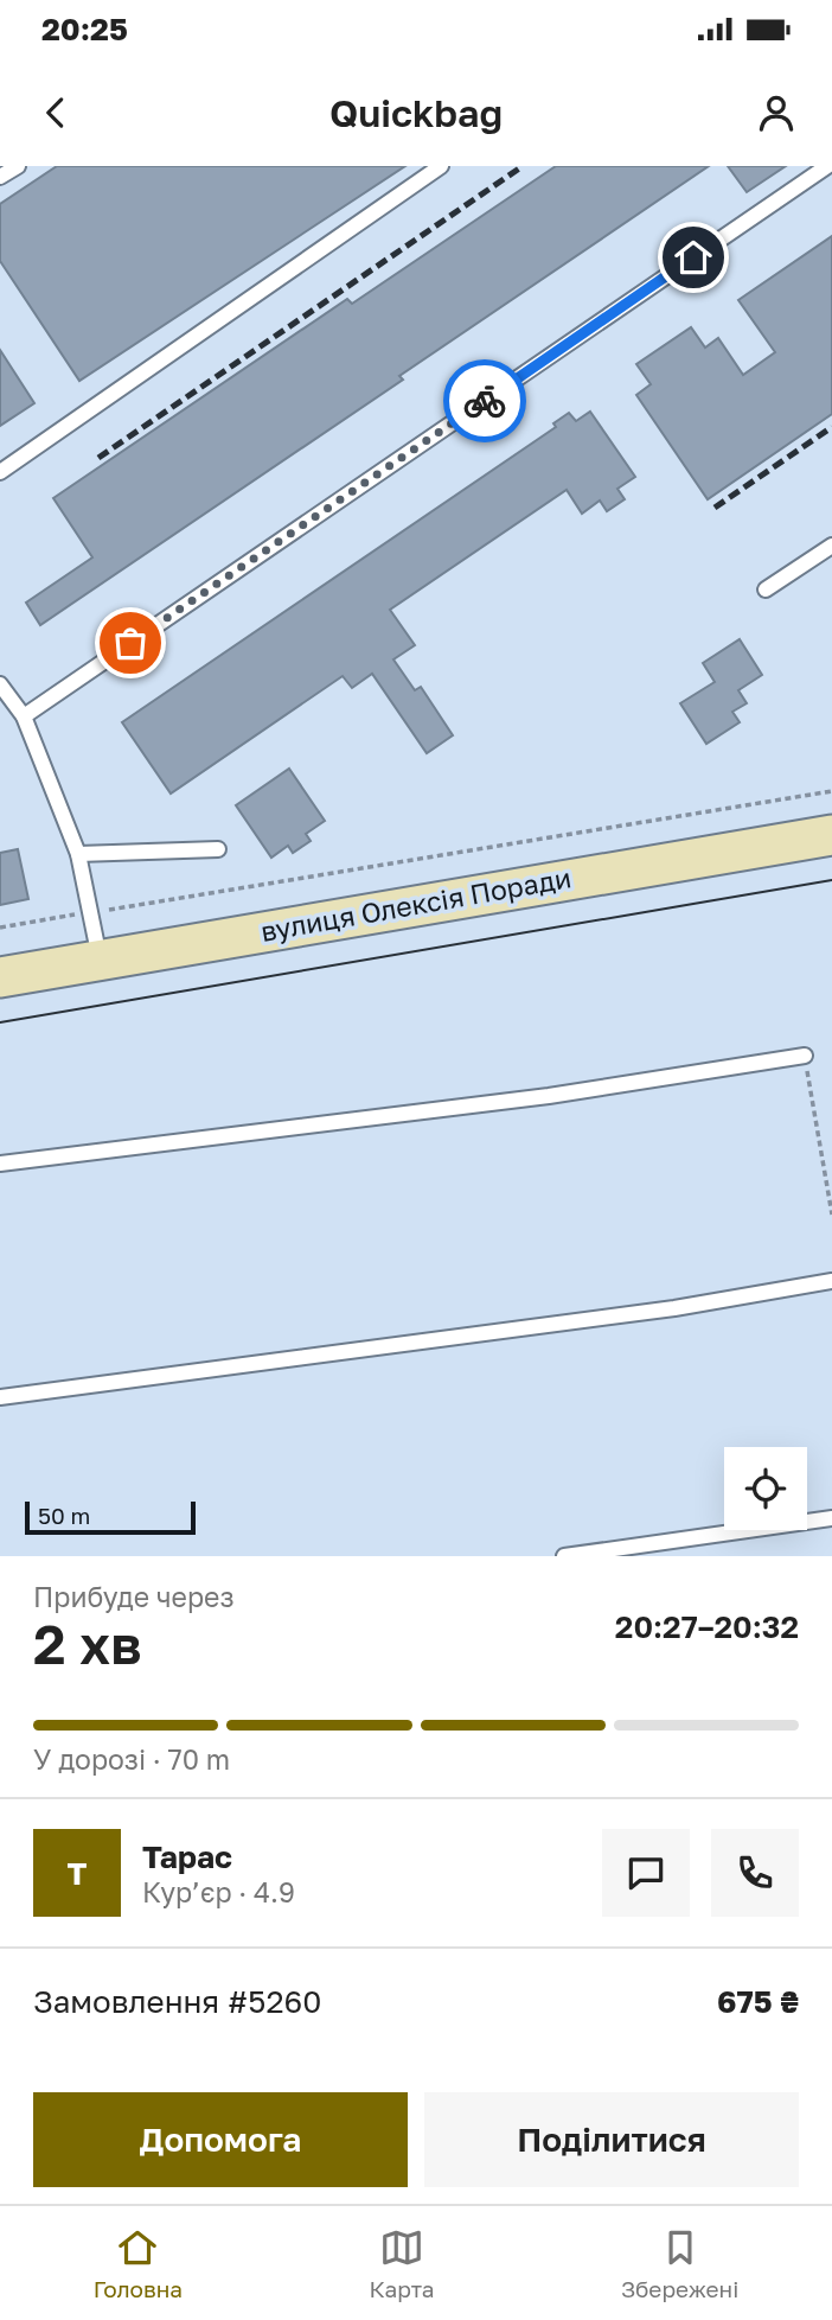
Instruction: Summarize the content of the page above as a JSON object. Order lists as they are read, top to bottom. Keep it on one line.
{"streets":{"main road":["вулиця Олексія Поради"]},"scale_bar":"50 m","page":{"status":"20:25","header":"Quickbag","scale":"50 m","heading":["2 хв","Прибуде через","20:27–20:32"],"panel":["Тарас","Кур’єр · 4.9","Замовлення #5260","675 ₴"],"bar":"У дорозі · 70 m","round":"Т","buttons":["Допомога","Поділитися"],"tabs":["Головна","Карта","Збережені"]}}
